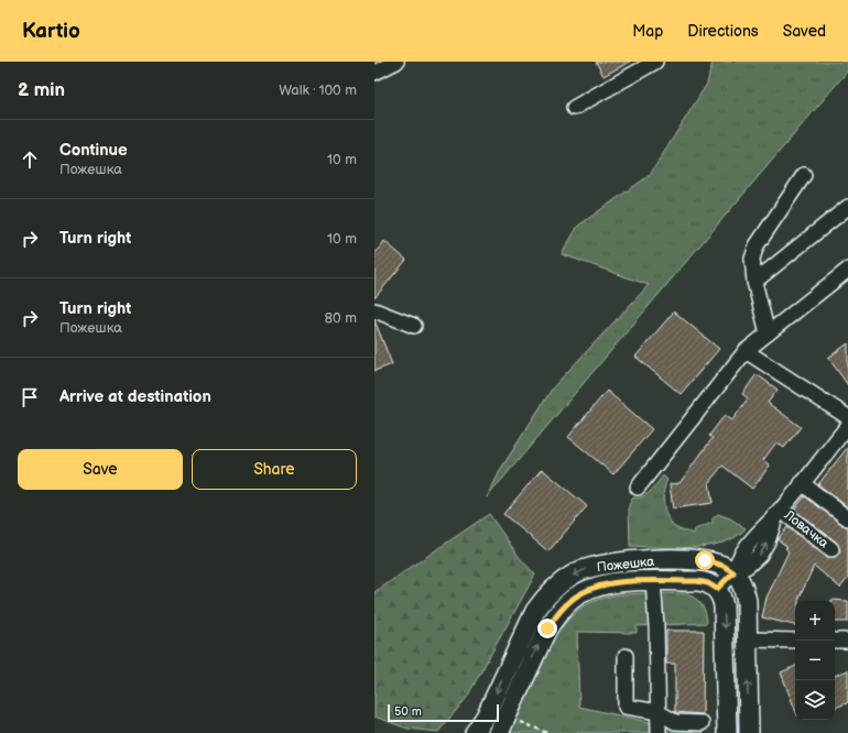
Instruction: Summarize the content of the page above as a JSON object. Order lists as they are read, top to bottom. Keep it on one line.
{"streets":{"main road":["Пожешка"],"street":["Ловачка"]},"scale_bar":"50 m","page":{"header":"Kartio","nav":["Map","Directions","Saved"],"heading":["2 min","Walk · 100 m"],"list":[["Continue","Пожешка","10 m"],["Turn right","10 m"],["Turn right","Пожешка","80 m"],"Arrive at destination"],"buttons":["Save","Share"],"map_buttons":["+","−"],"scale":"50 m"}}
